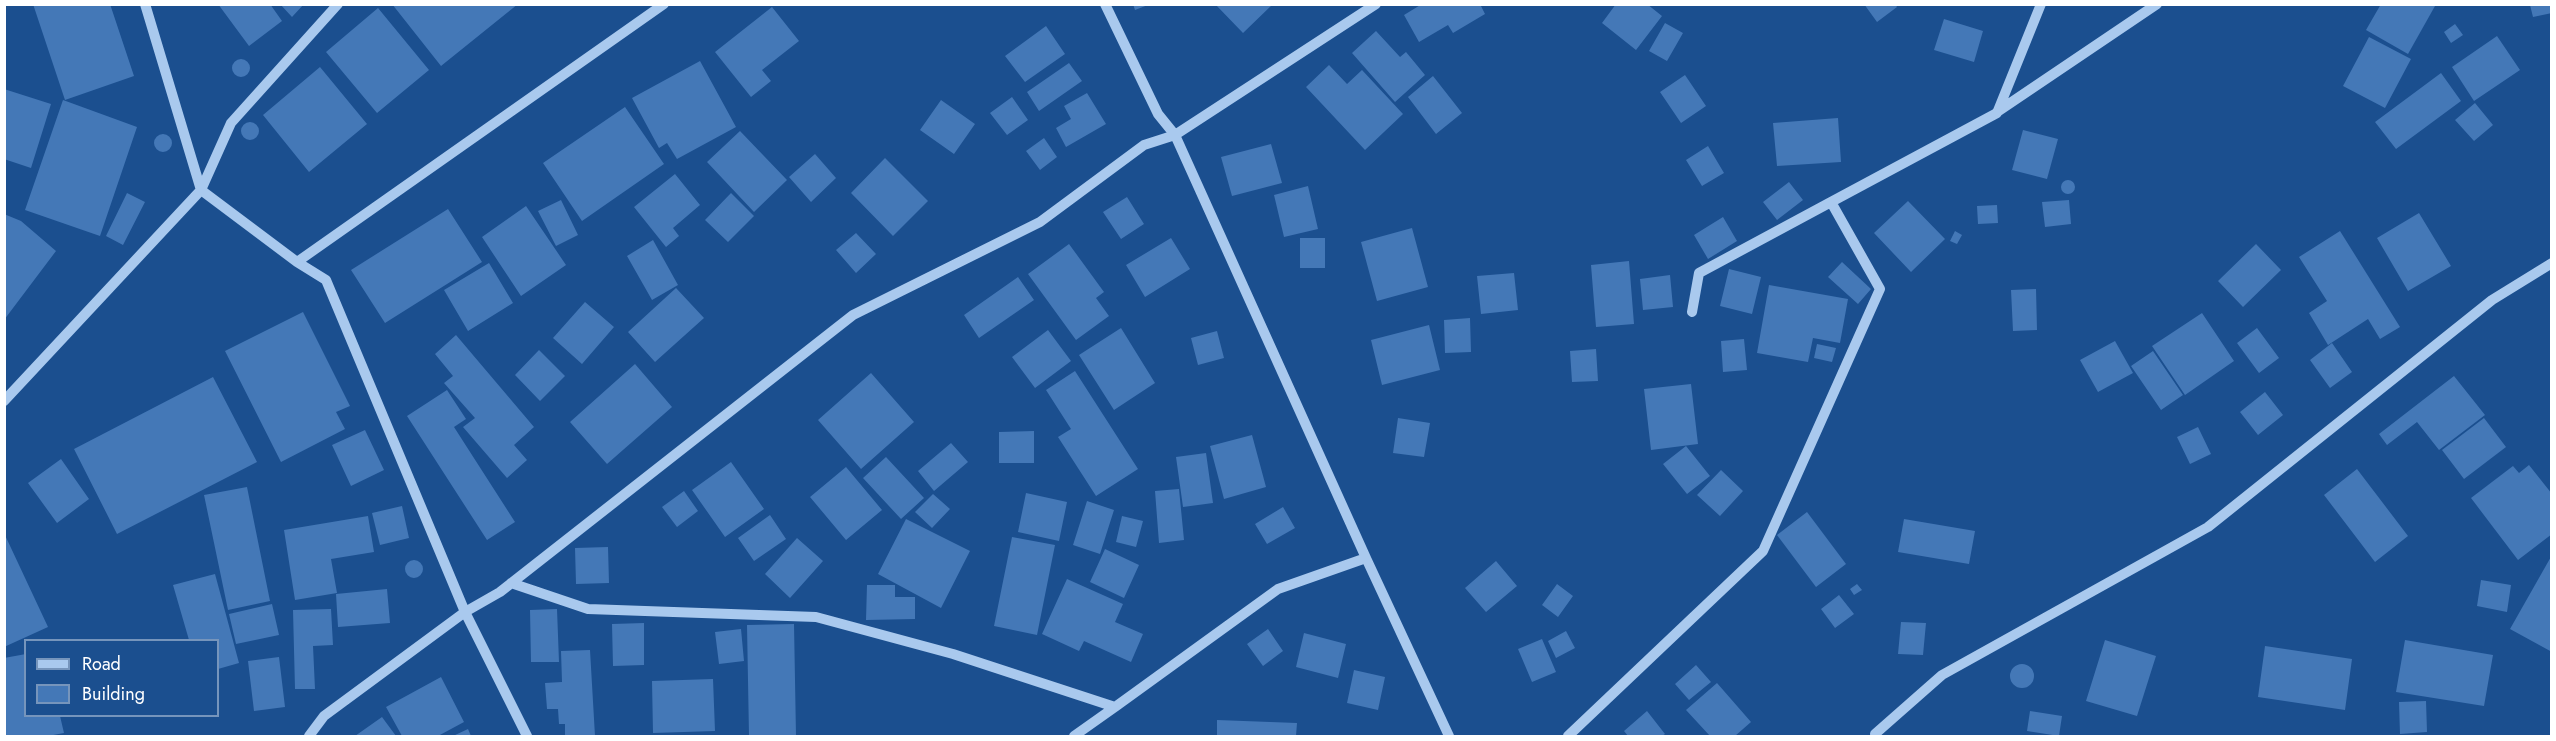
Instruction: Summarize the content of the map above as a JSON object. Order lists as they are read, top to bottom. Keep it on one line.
{"legend":["Road","Building"]}
